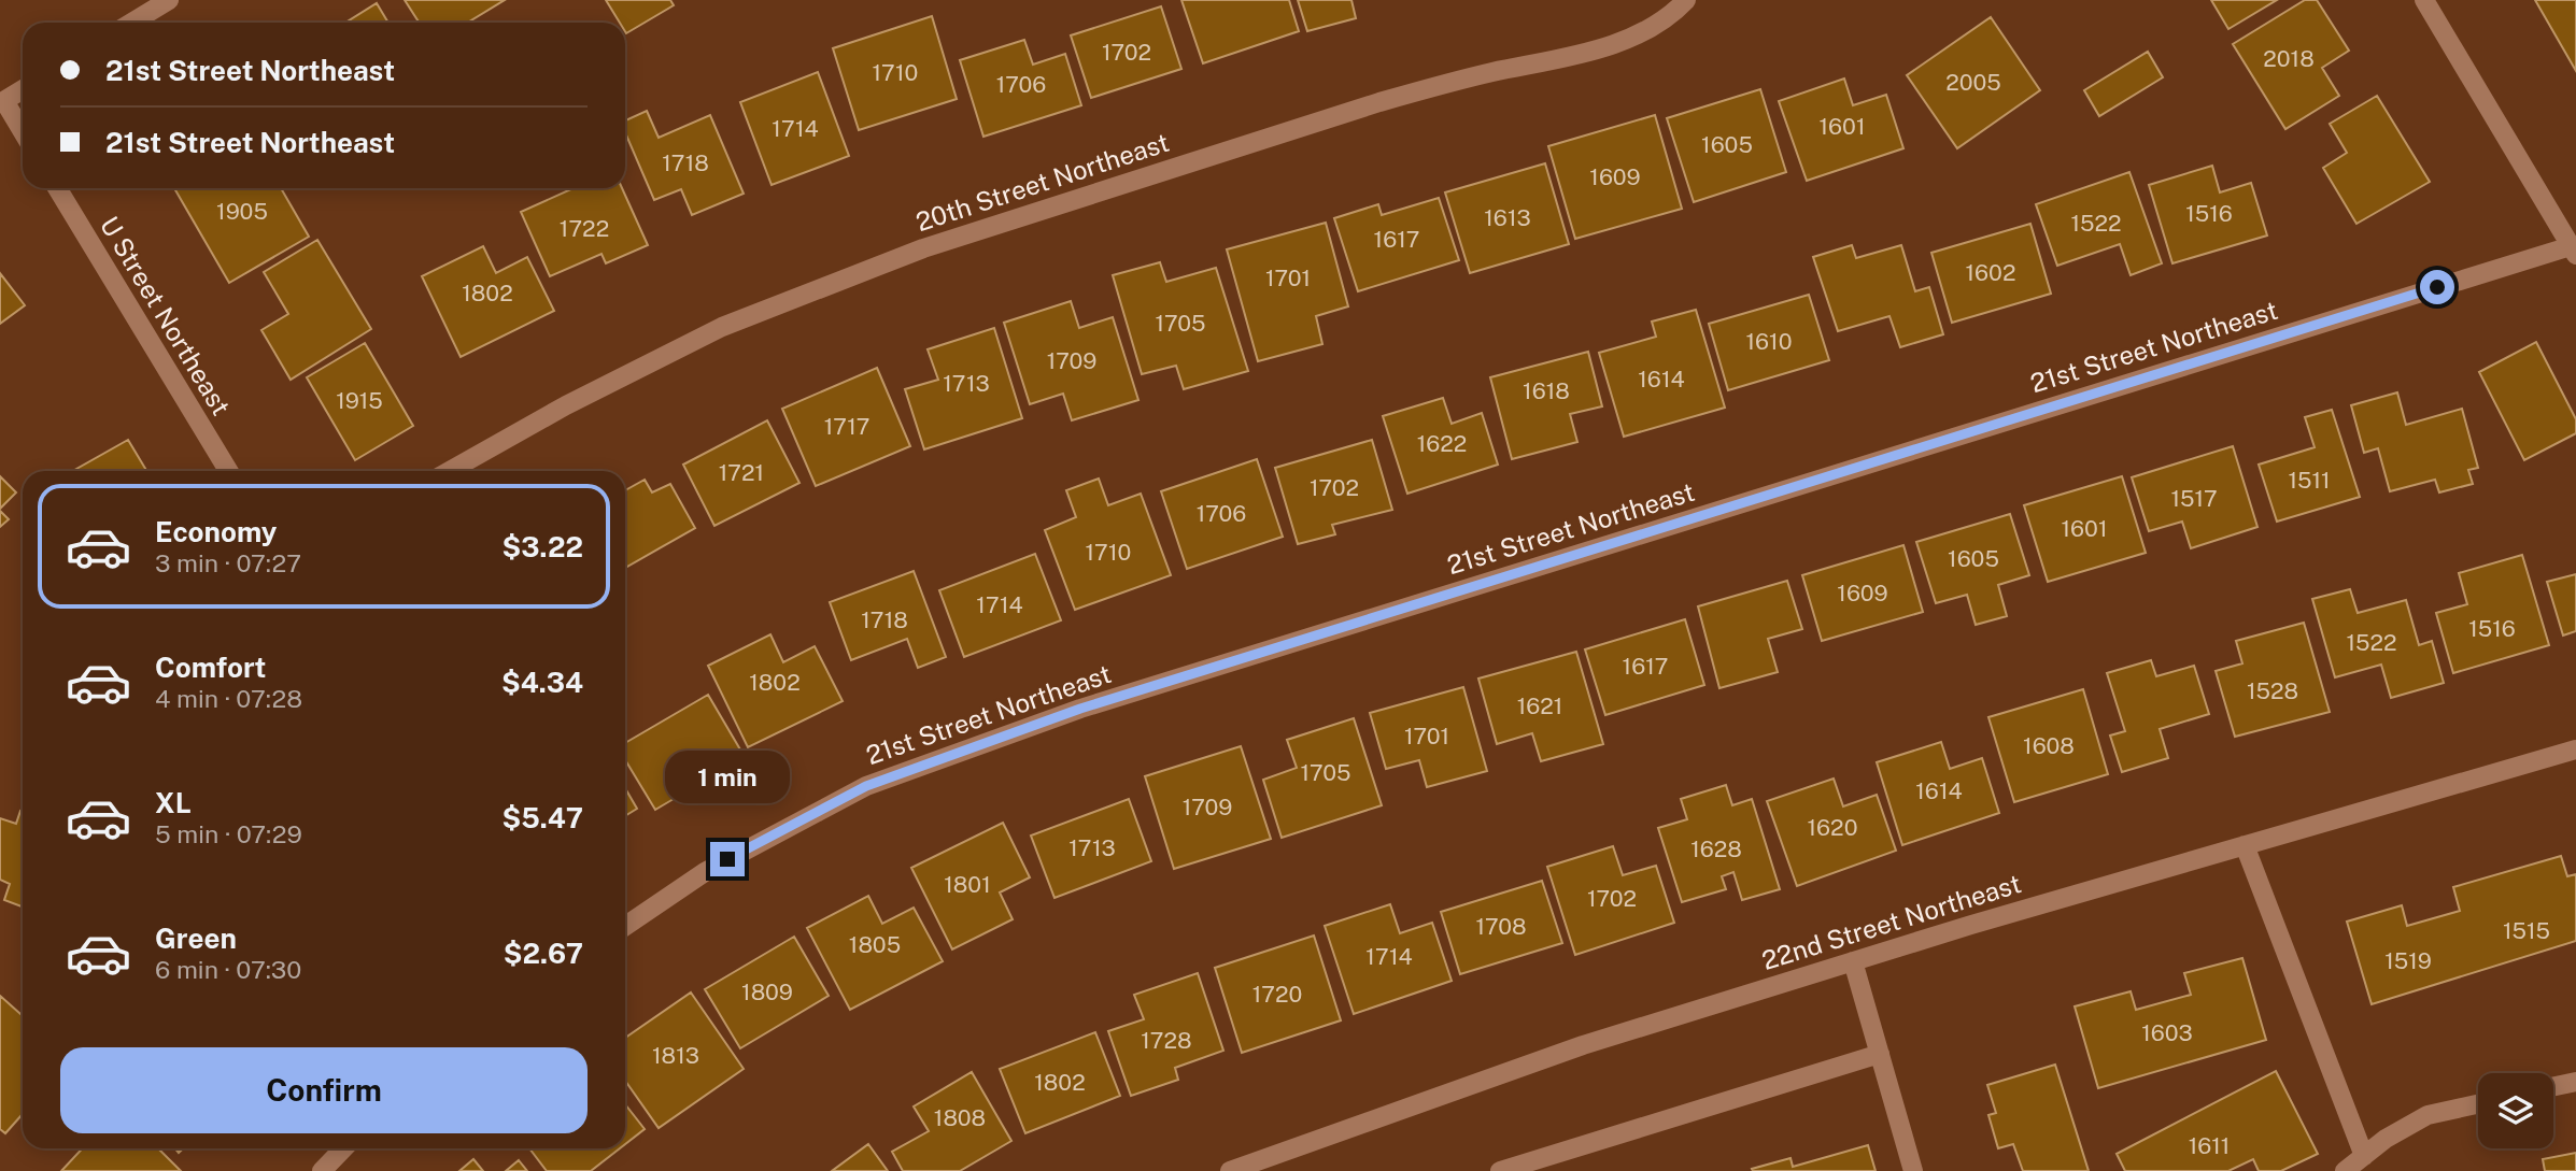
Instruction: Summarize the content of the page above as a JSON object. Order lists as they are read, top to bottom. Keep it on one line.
{"streets":{"street":["20th Street Northeast","U Street Northeast","21st Street Northeast","22nd Street Northeast"]},"house_numbers":["1702","2018","1710","2005","1706","1601","1714","1605","1718","1609","1905","1516","1613","1522","1722","1617","1602","1701","1802","1705","1610","1709","1614","1713","1618","1915","1717","1622","1721","1511","1702","1517","1706","1601","1710","1605","1609","1714","1718","1516","1522","1617","1802","1528","1621","1701","1608","1705","1614","1709","1620","1713","1628","1801","1702","1708","1515","1805","1714","1519","1809","1720","1603","1728","1813","1802","1808","1611"],"page":{"banner":["21st Street Northeast","21st Street Northeast"],"list":[{"name":"Economy","note":"3 min · 07:27","value":"$3.22"},{"name":"Comfort","note":"4 min · 07:28","value":"$4.34"},{"name":"XL","note":"5 min · 07:29","value":"$5.47"},{"name":"Green","note":"6 min · 07:30","value":"$2.67"}],"bubble":"1 min","buttons":"Confirm"}}
